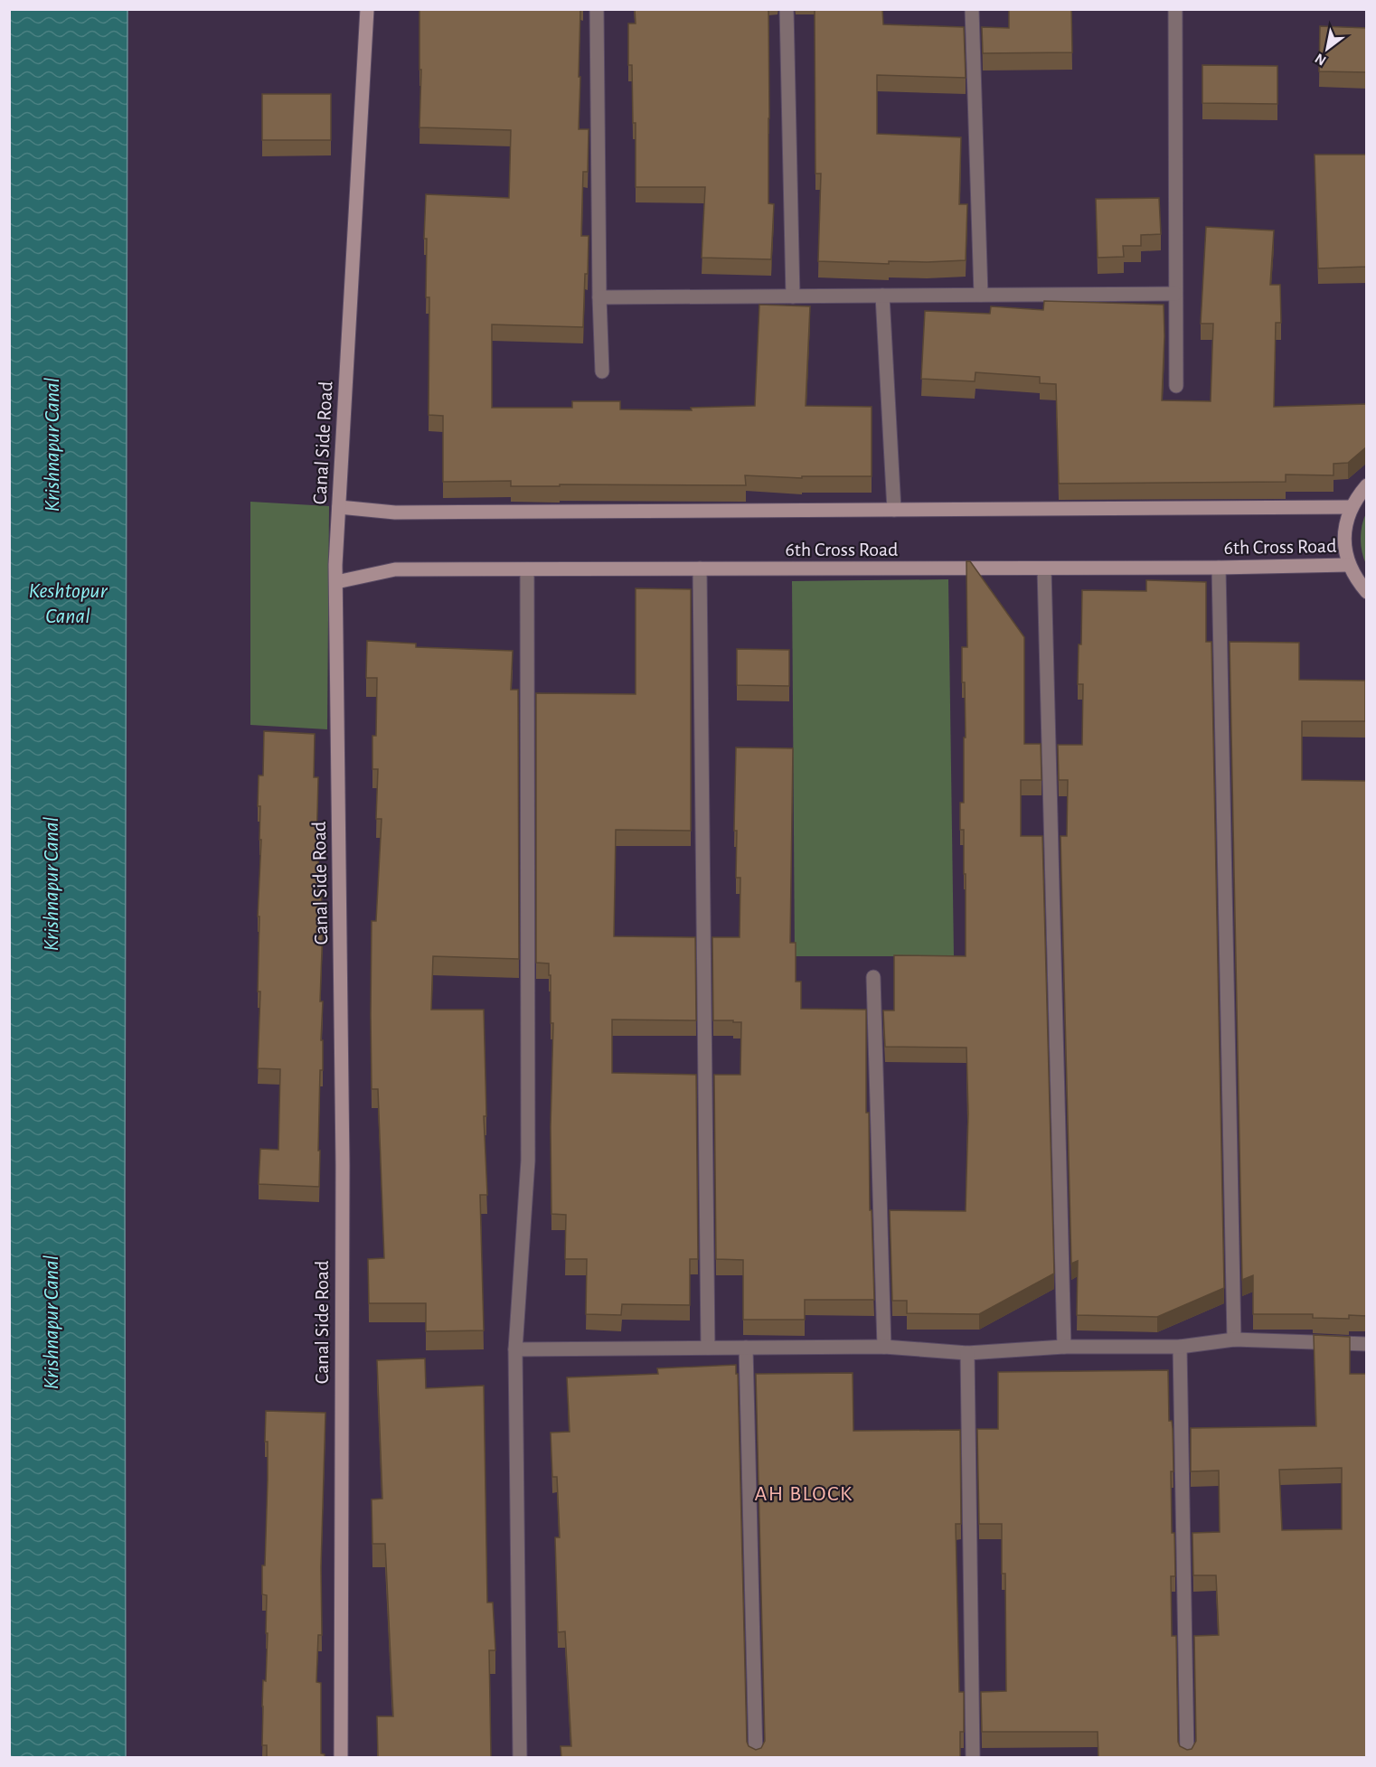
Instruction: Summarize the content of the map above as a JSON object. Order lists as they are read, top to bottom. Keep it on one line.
{"streets":{"street":["Canal Side Road","6th Cross Road"]},"crossings":[["Canal Side Road","6th Cross Road"]],"districts":["AH BLOCK"],"water":["Krishnapur Canal","Keshtopur Canal"],"north":"bottom left"}
